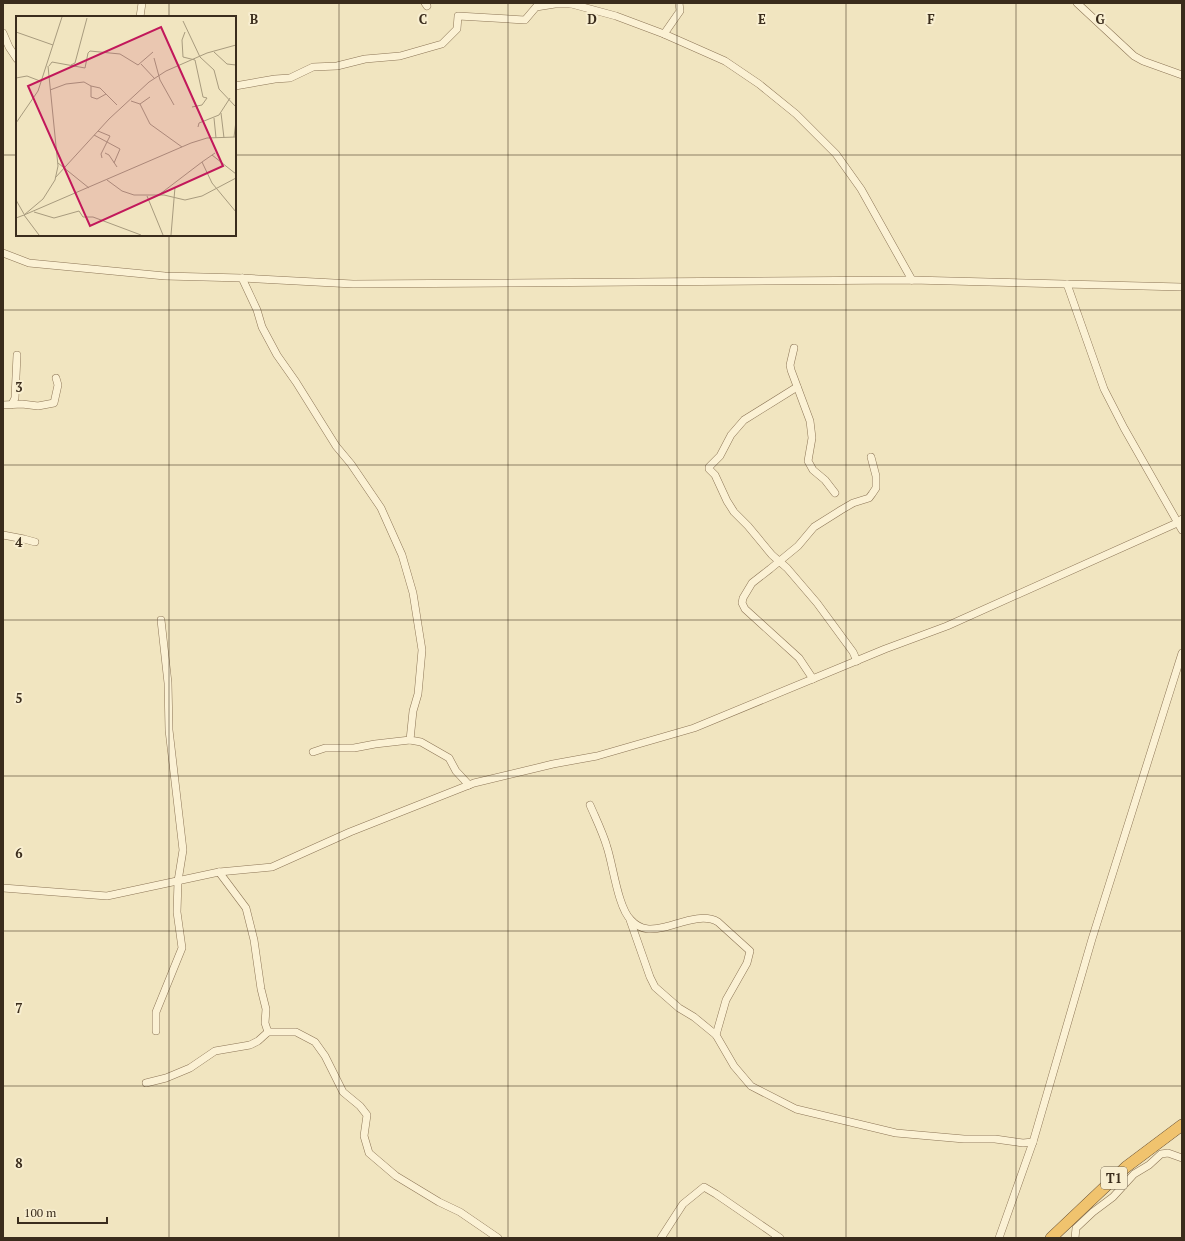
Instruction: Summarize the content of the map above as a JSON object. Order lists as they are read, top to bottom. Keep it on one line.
{"streets":{"highway":["T1"]},"scale_bar":"100 m","grid":{"columns":["B","C","D","E","F","G"],"rows":["3","4","5","6","7","8"]}}
